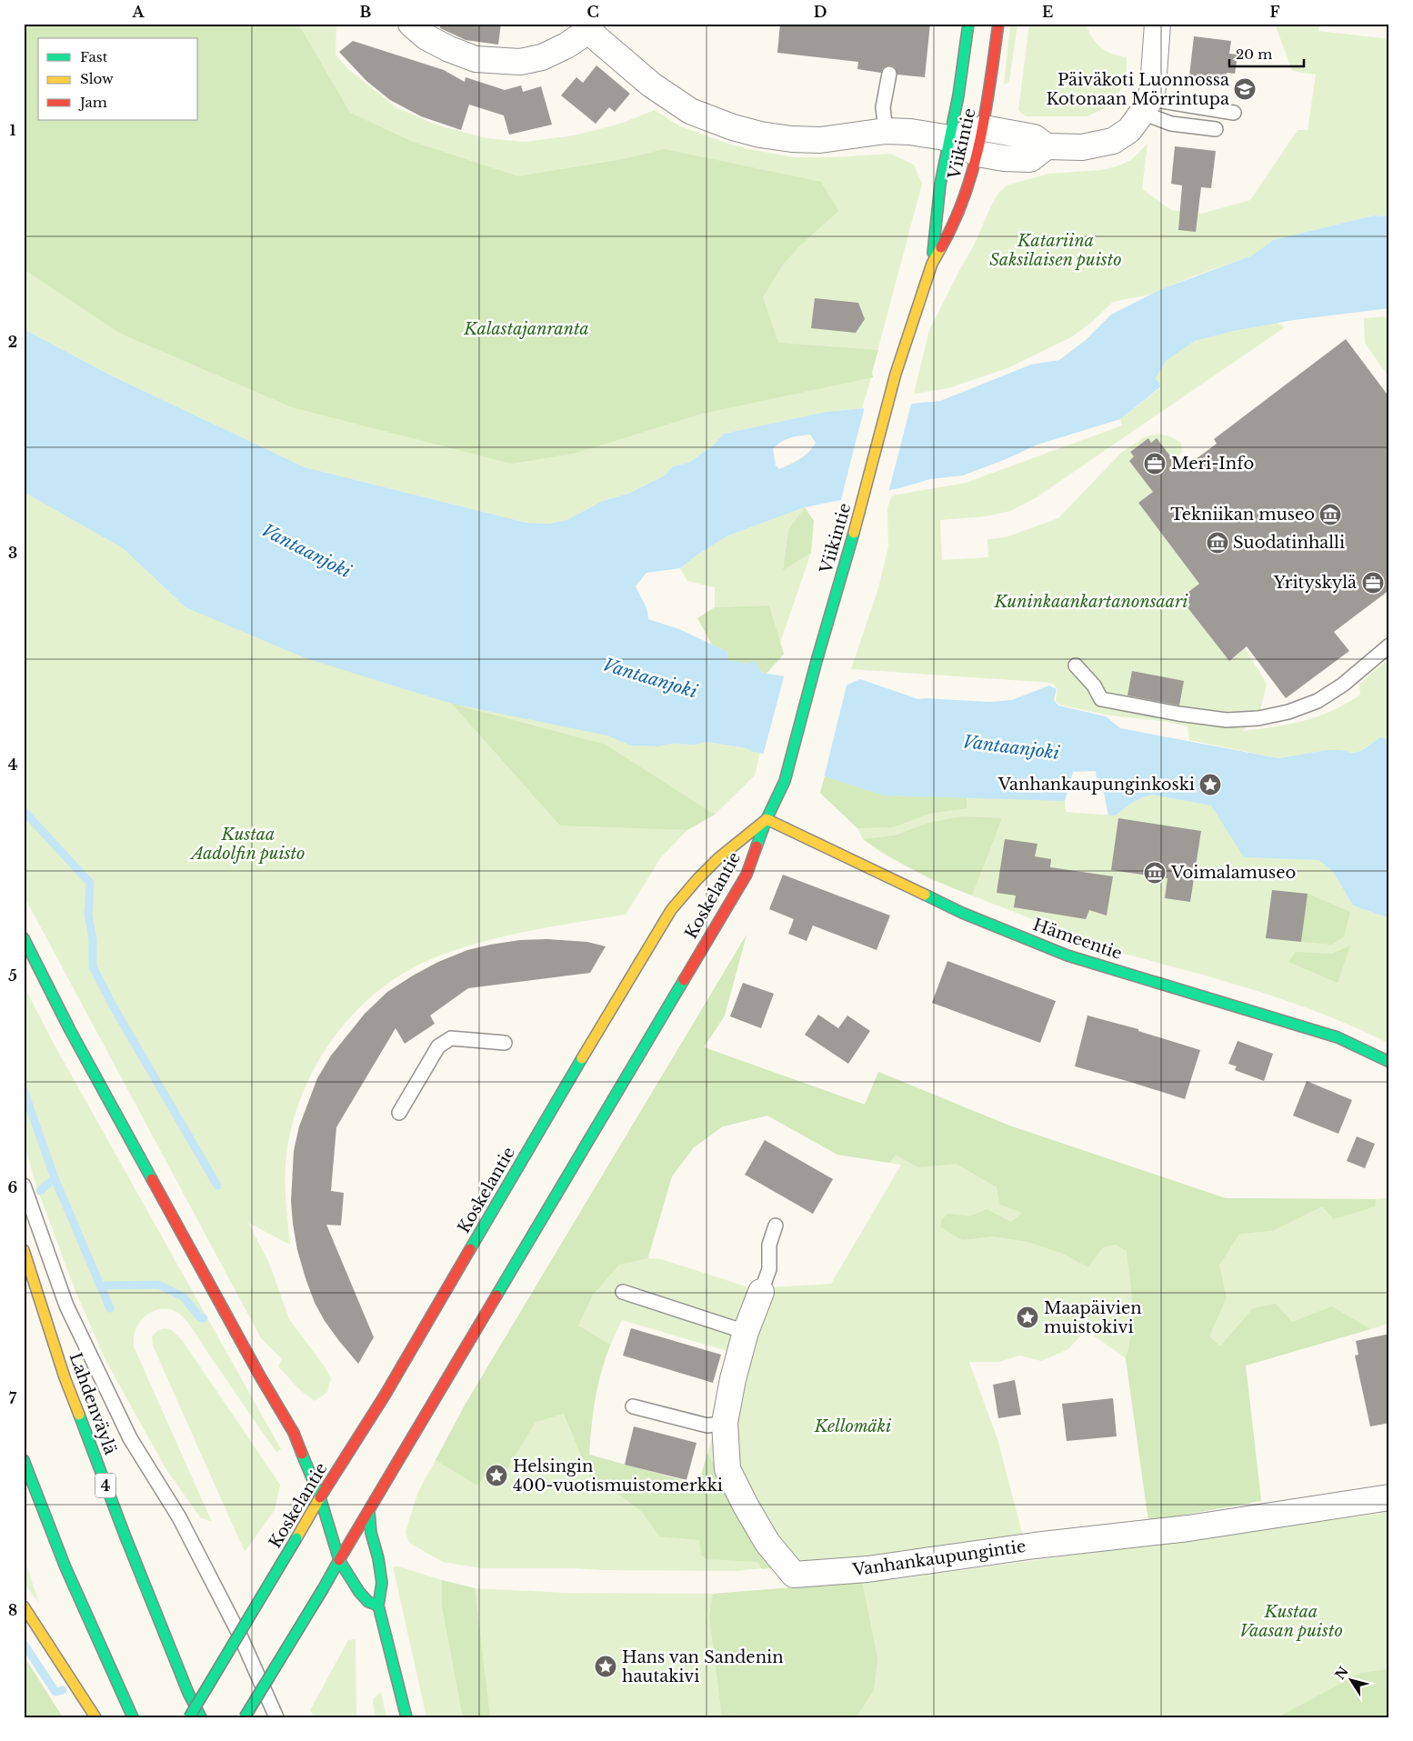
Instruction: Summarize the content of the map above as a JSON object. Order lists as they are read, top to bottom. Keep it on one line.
{"streets":{"main road":["Viikintie","Koskelantie","Hämeentie","Lahdenväylä","4"],"street":["Vanhankaupungintie"]},"crossings":[["Viikintie","Koskelantie"],["Viikintie","Hämeentie"],["Koskelantie","Hämeentie"]],"water":["Vantaanjoki"],"parks":["Katariina Saksilaisen puisto","Kalastajanranta","Kuninkaankartanonsaari","Kustaa Aadolfin puisto","Kellomäki","Kustaa Vaasan puisto"],"places":{"school or university":["Päiväkoti Luonnossa Kotonaan Mörrintupa"],"office":["Meri-Info","Yrityskylä"],"museum":["Tekniikan museo","Suodatinhalli","Voimalamuseo"],"place":["Vanhankaupunginkoski","Maapäivien muistokivi","Helsingin 400-vuotismuistomerkki","Hans van Sandenin hautakivi"]},"legend":["Fast","Slow","Jam"],"scale_bar":"20 m","north":"top left","grid":{"columns":["A","B","C","D","E","F"],"rows":["1","2","3","4","5","6","7","8"]}}
